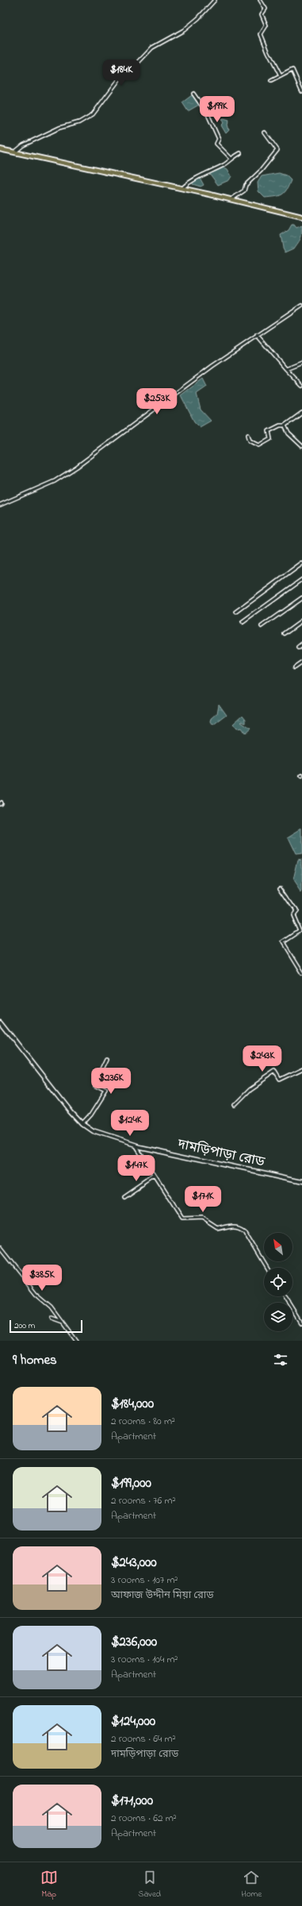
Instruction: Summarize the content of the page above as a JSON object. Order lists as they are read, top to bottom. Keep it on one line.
{"streets":{"main road":["দামড়িপাড়া রোড"]},"scale_bar":"200 m","north":"top left","page":{"price":["$184K","$199K","$253K","$243K","$236K","$124K","$147K","$171K","$385K"],"scale":"200 m","heading":"9 homes","list":[{"name":"$184,000","note":"2 rooms · 80 m² · Apartment"},{"name":"$199,000","note":"2 rooms · 76 m² · Apartment"},{"name":"$243,000","note":"3 rooms · 107 m² · আফাজ উদ্দীন মিয়া রোড"},{"name":"$236,000","note":"3 rooms · 104 m² · Apartment"},{"name":"$124,000","note":"2 rooms · 64 m² · দামড়িপাড়া রোড"},{"name":"$171,000","note":"2 rooms · 62 m² · Apartment"}],"tabs":["Map","Saved","Home"]}}
